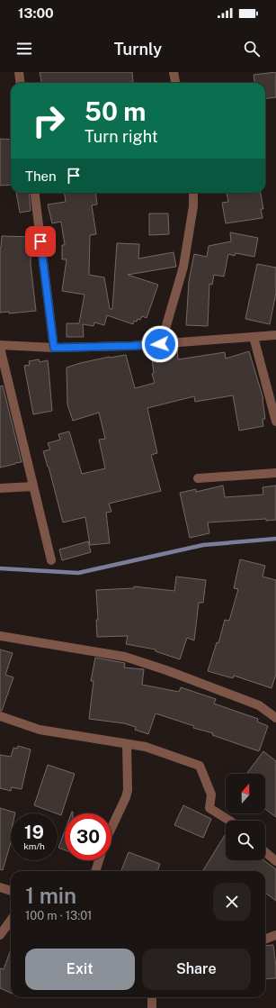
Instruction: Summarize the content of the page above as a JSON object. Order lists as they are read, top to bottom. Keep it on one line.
{"north":"top","page":{"status":"13:00","header":"Turnly","turn":["50 m","Turn right"],"then":"Then","speed":"19 km/h","limit":"30","heading":["1 min","100 m · 13:01"],"buttons":["Exit","Share"]}}
